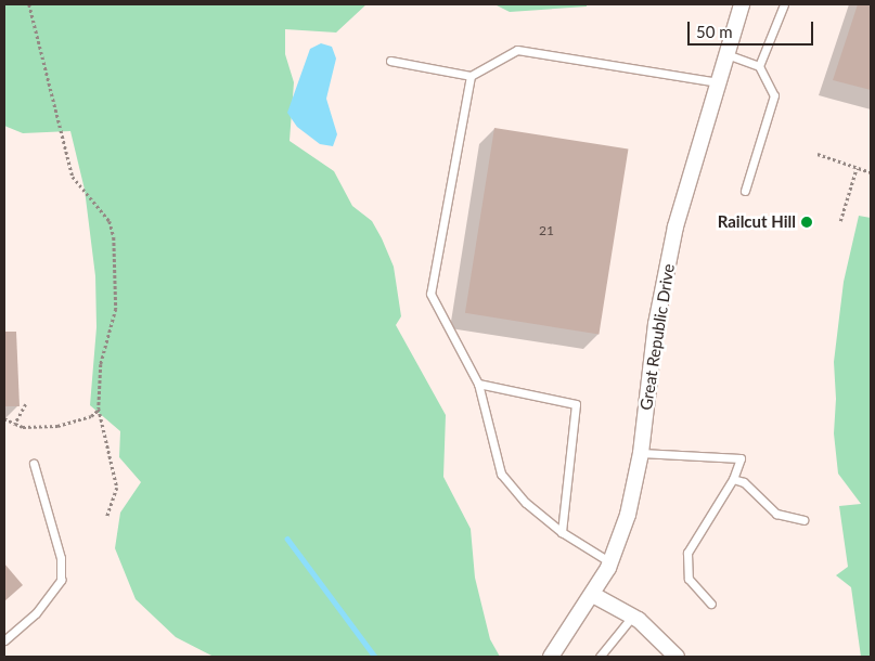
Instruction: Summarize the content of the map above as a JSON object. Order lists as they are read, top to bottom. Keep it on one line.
{"streets":{"street":["Great Republic Drive"]},"places":["Railcut Hill"],"house_numbers":["21"],"scale_bar":"50 m"}
